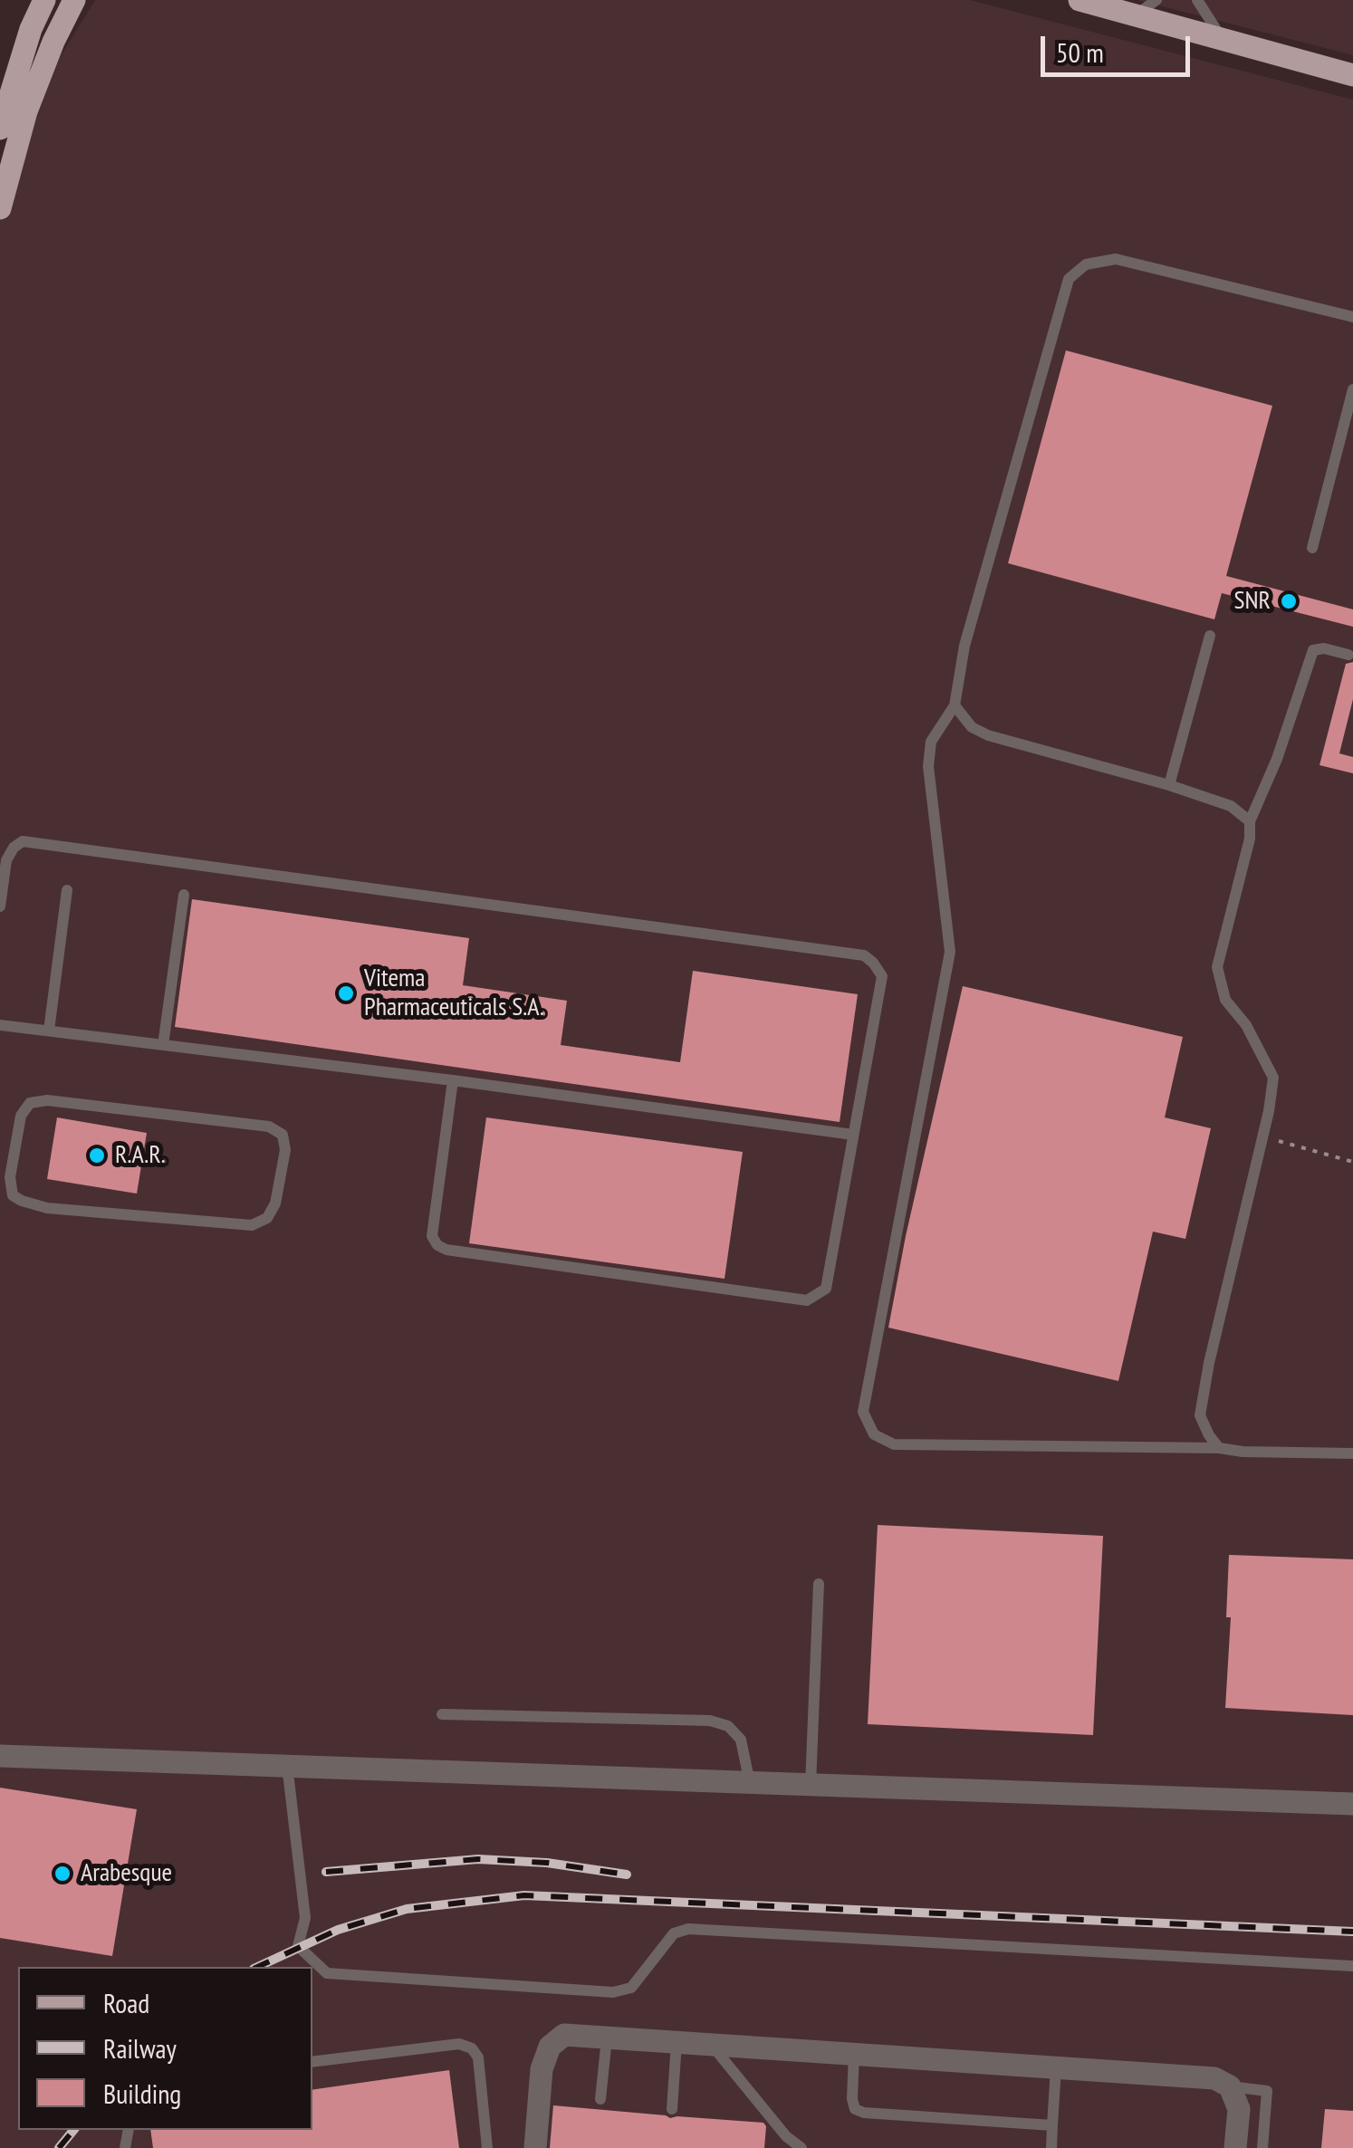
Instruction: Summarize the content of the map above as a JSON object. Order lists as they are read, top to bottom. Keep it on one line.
{"places":["SNR","Vitema Pharmaceuticals S.A.","R.A.R.","Arabesque"],"legend":["Road","Railway","Building"],"scale_bar":"50 m"}
